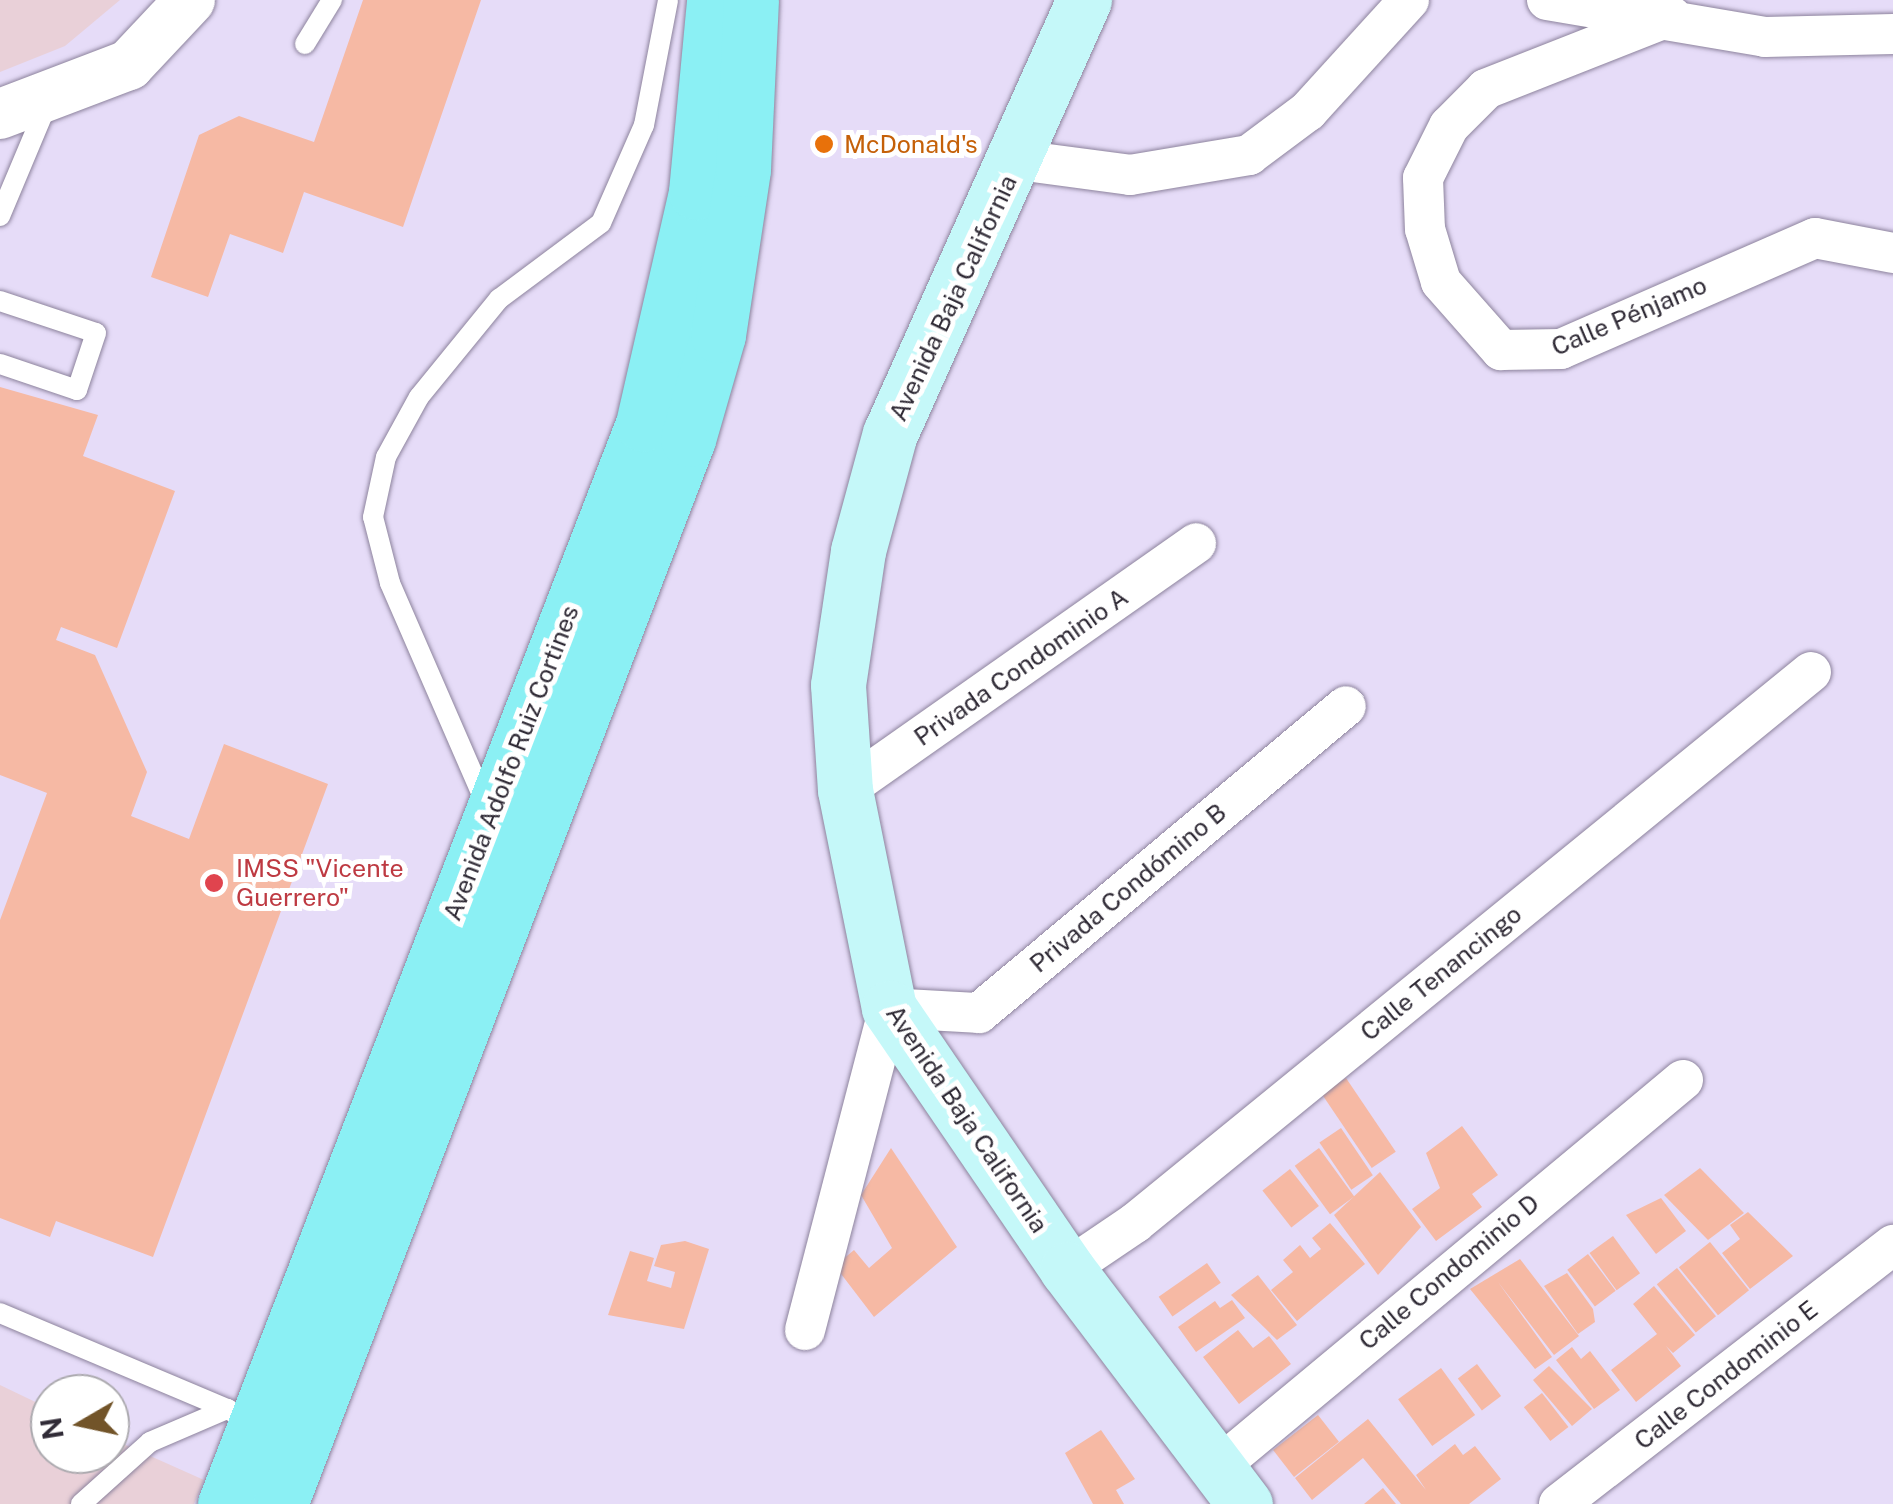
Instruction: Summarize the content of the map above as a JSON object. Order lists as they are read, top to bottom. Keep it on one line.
{"streets":{"main road":["Avenida Baja California","Avenida Adolfo Ruiz Cortines"],"street":["Calle Pénjamo","Privada Condominio A","Privada Condómino B","Calle Tenancingo","Calle Condominio D","Calle Condominio E"]},"crossings":[["Avenida Baja California","Privada Condominio A"],["Avenida Baja California","Privada Condómino B"],["Avenida Baja California","Calle Tenancingo"],["Avenida Baja California","Calle Condominio D"]],"places":["McDonald's","IMSS \"Vicente Guerrero\""],"north":"left"}
